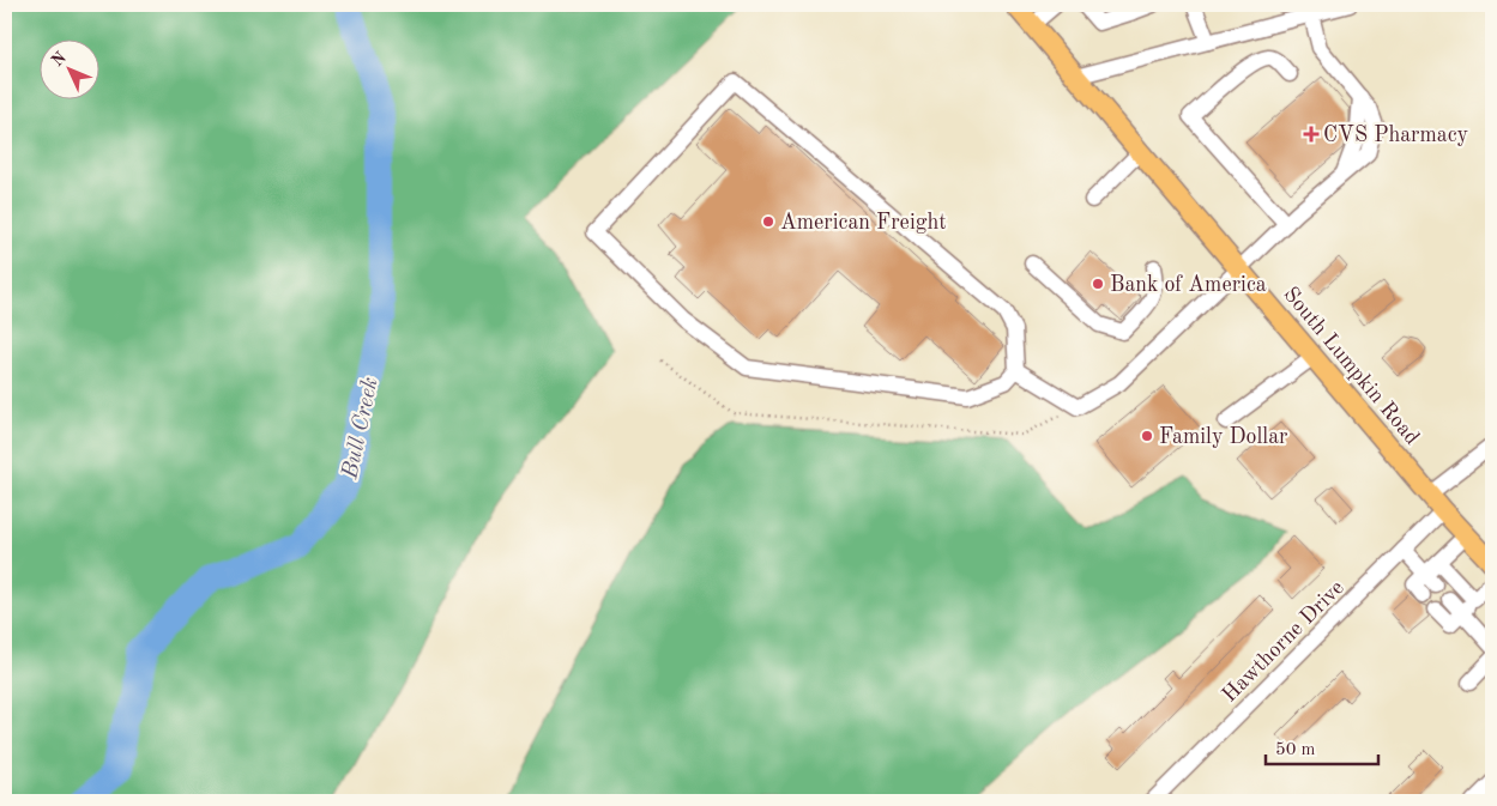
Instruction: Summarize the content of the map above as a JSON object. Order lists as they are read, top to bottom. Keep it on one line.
{"streets":{"main road":["South Lumpkin Road"],"street":["Hawthorne Drive"]},"crossings":[["South Lumpkin Road","Hawthorne Drive"]],"water":["Bull Creek"],"places":{"health":["CVS Pharmacy"],"other":["American Freight","Bank of America","Family Dollar"]},"scale_bar":"50 m","north":"top left"}
